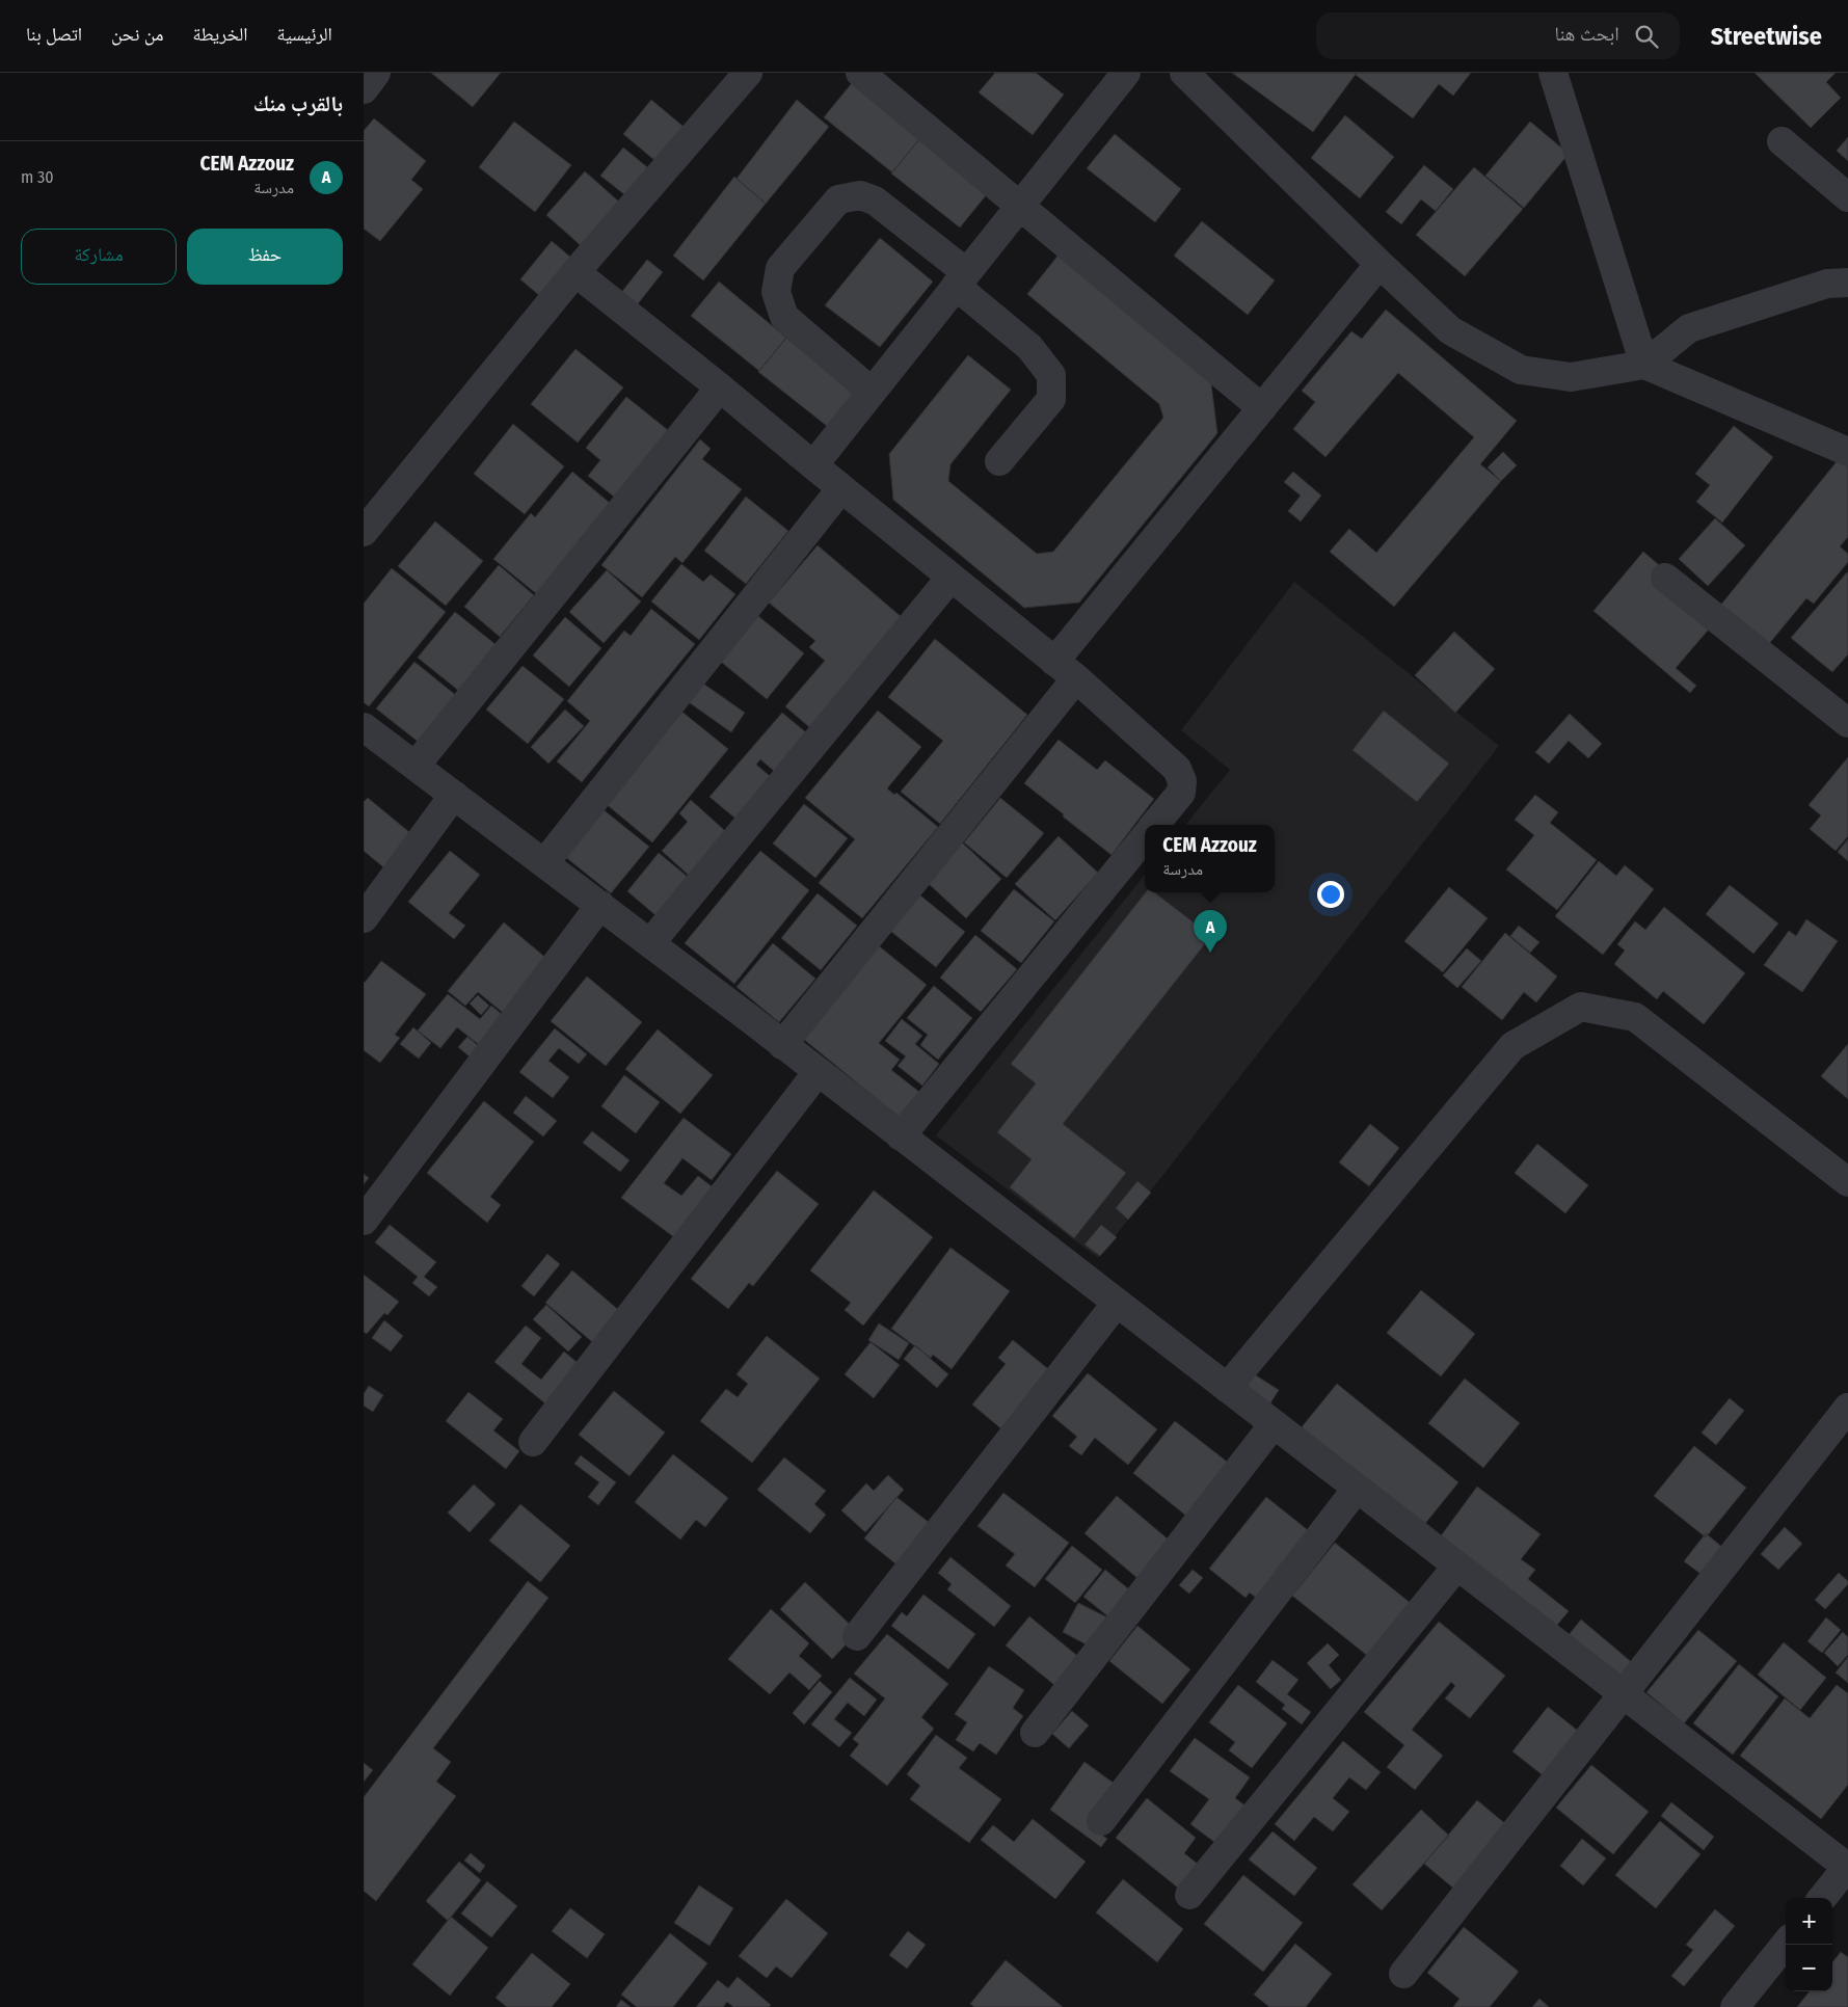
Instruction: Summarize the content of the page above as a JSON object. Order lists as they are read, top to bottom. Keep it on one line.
{"page":{"header":"Streetwise","search":"ابحث هنا","nav":["الرئيسية","الخريطة","من نحن","اتصل بنا"],"heading":"بالقرب منك","list":[{"mark":"A","name":"CEM Azzouz","note":"مدرسة","value":"30 m"}],"buttons":["حفظ","مشاركة"],"popup":["CEM Azzouz","مدرسة"],"pins":"A","map_buttons":["+","−"]}}
